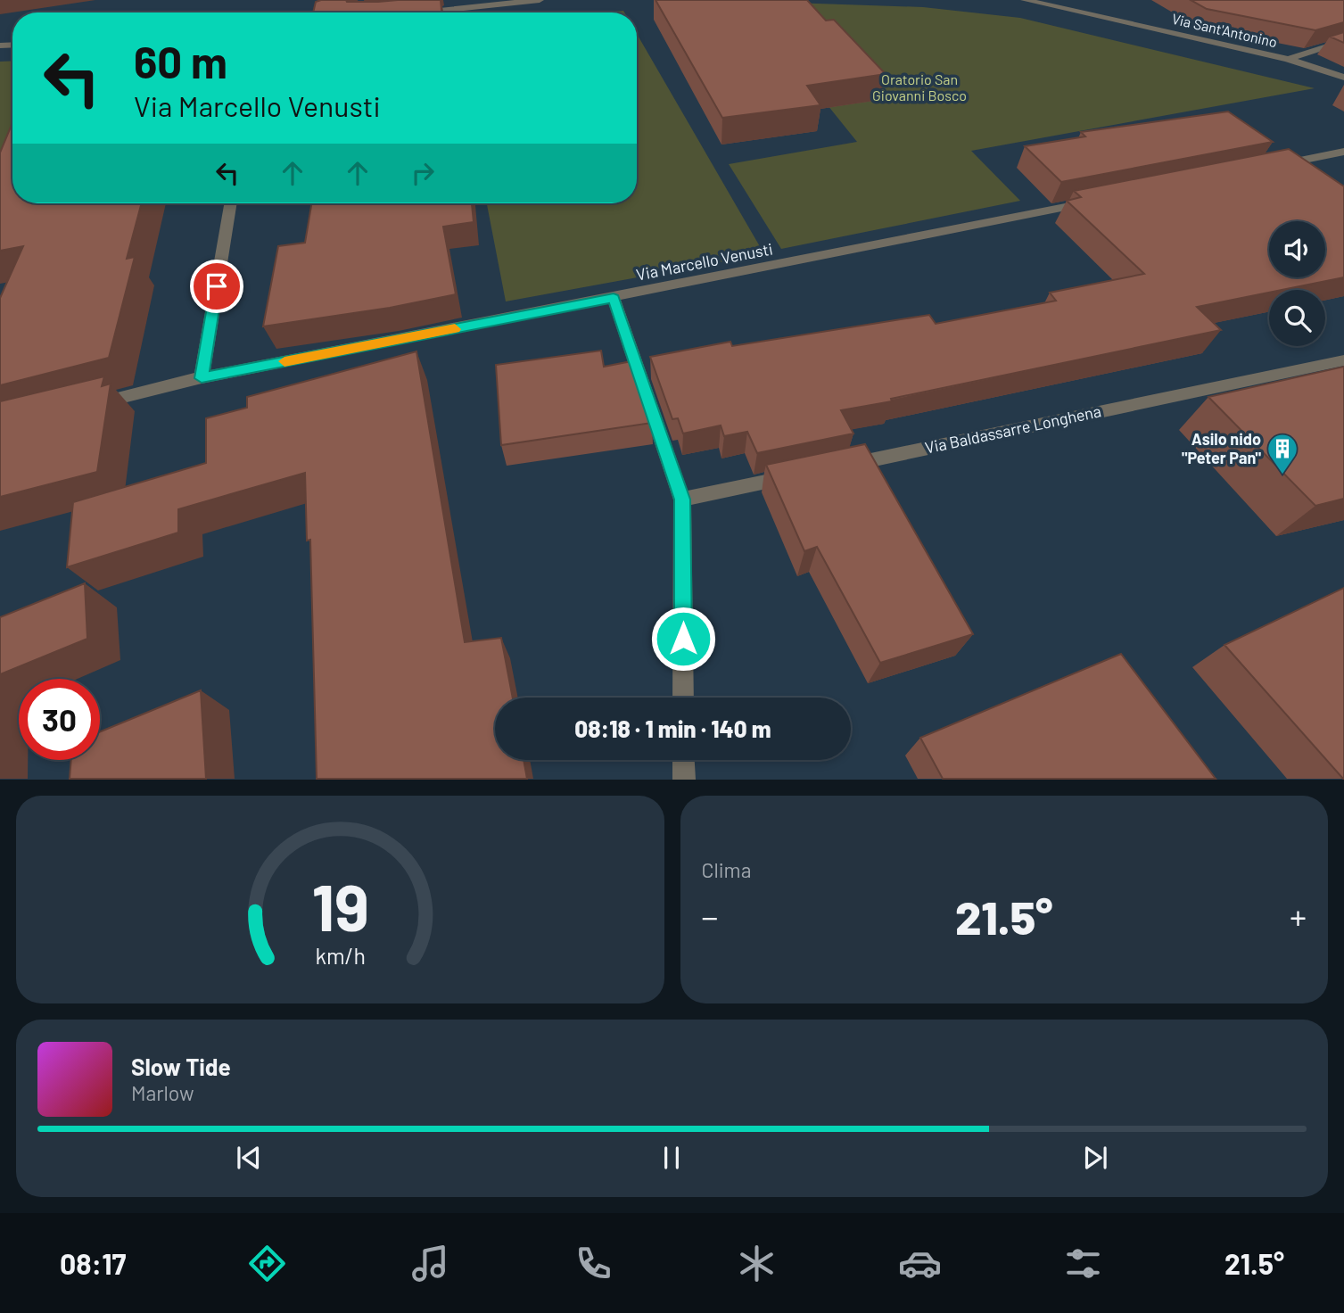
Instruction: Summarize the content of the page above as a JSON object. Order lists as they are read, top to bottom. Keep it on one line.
{"streets":{"street":["Via Sant'Antonino","Via Marcello Venusti","Via Baldassarre Longhena"]},"parks":["Oratorio San Giovanni Bosco"],"places":{"building":["Asilo nido \"Peter Pan\""]},"page":{"turn":["60 m","Via Marcello Venusti"],"limit":"30","trip":"08:18 · 1 min · 140 m","tile":"Clima","heat":["−","21.5°","+"],"song":["Slow Tide","Marlow"],"tabs":["08:17","21.5°"],"gauge":["19","km/h"]}}
